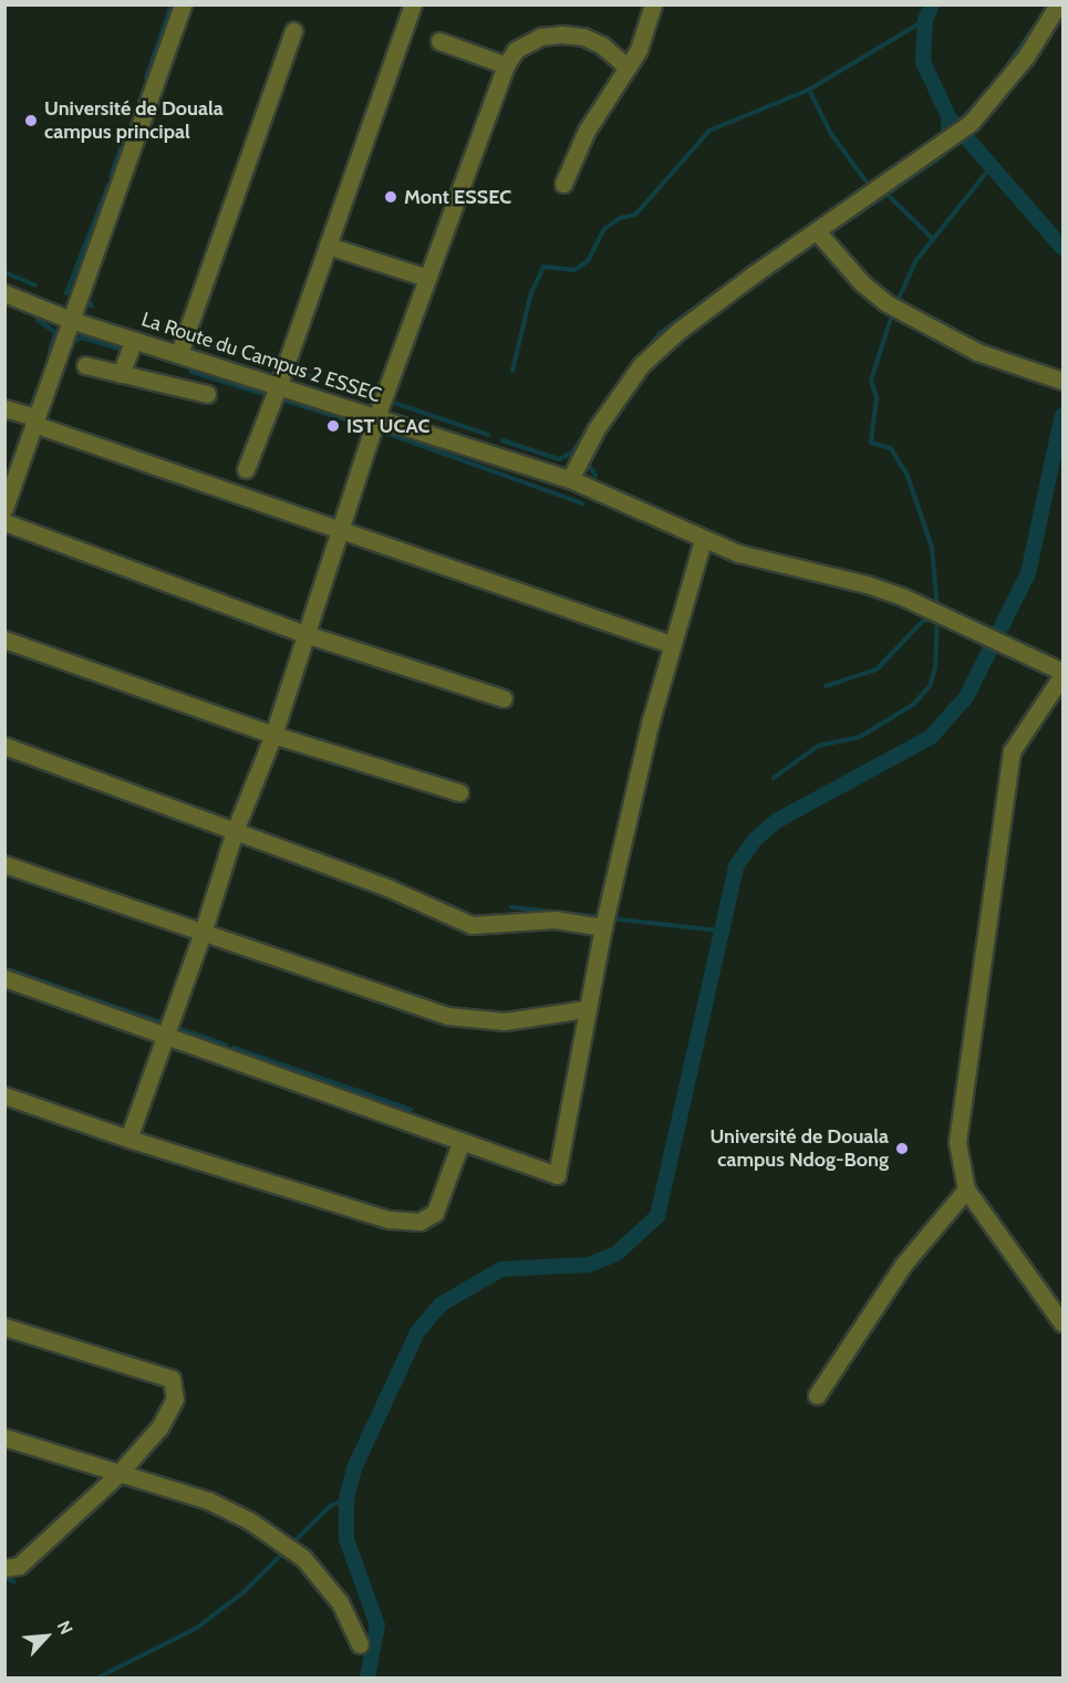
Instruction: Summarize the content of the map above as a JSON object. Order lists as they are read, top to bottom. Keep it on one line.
{"streets":{"street":["La Route du Campus 2 ESSEC"]},"places":["Université de Douala campus principal","Mont ESSEC","IST UCAC","Université de Douala campus Ndog-Bong"],"north":"top right"}
